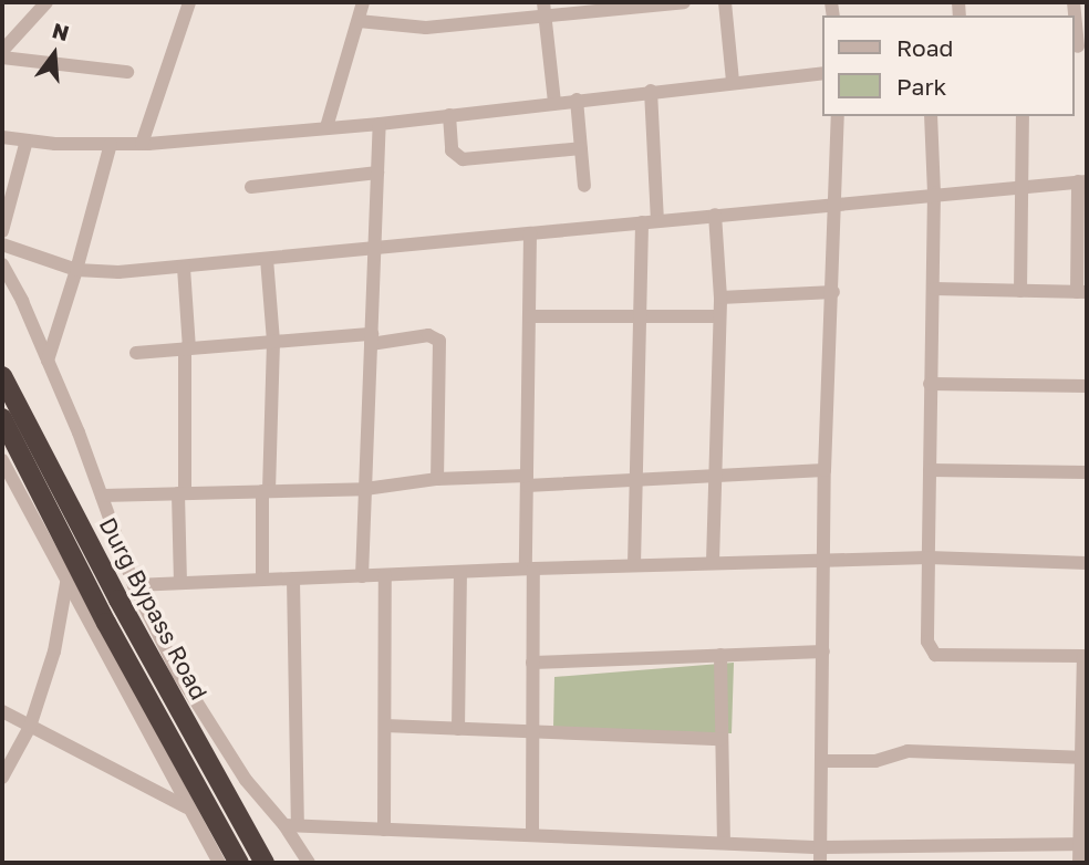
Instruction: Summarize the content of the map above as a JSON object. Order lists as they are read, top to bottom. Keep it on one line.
{"streets":{"highway":["Durg Bypass Road"]},"legend":["Road","Park"],"north":"top"}
